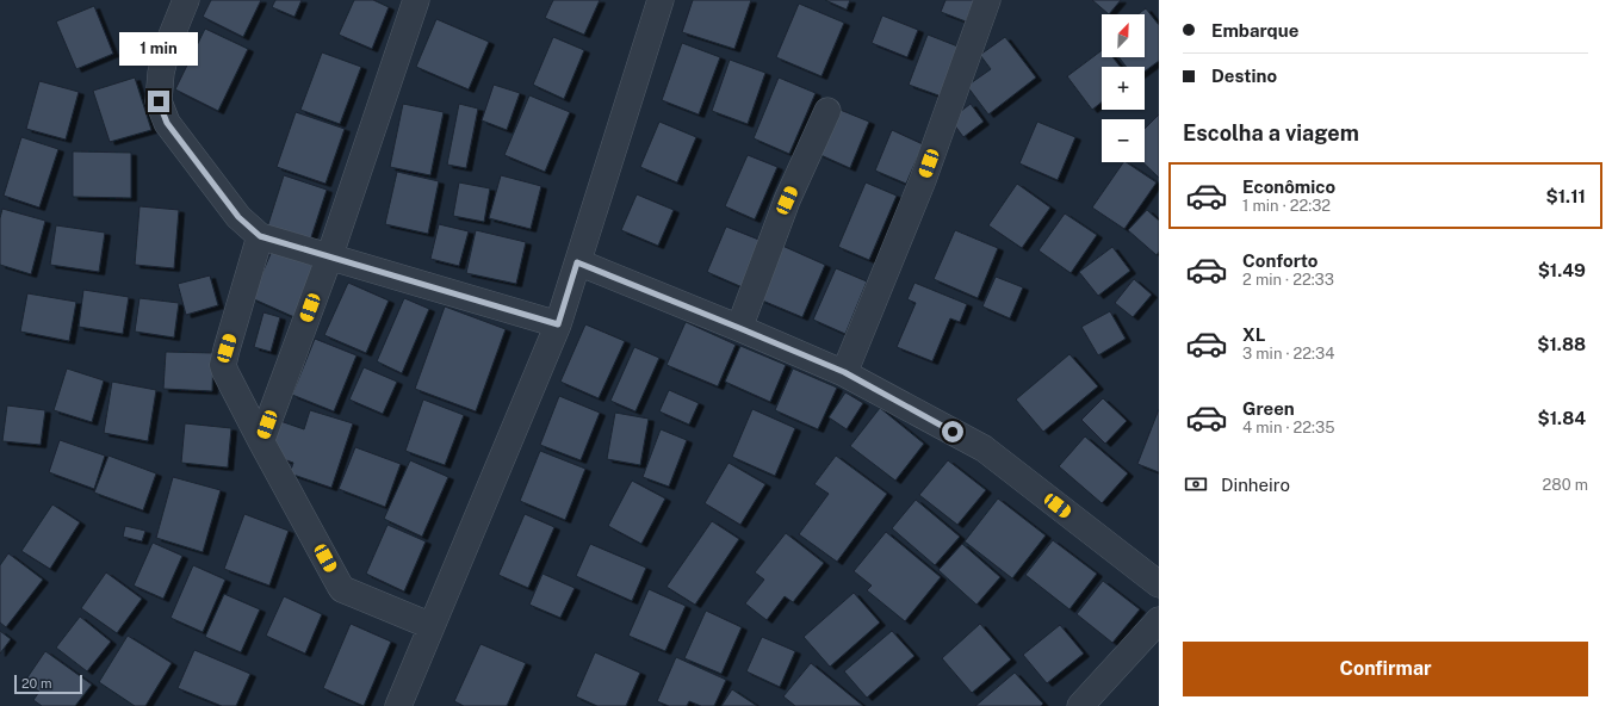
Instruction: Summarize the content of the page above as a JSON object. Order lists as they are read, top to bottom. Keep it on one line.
{"scale_bar":"20 m","north":"top right","page":{"banner":["Embarque","Destino"],"map_buttons":["+","−"],"bubble":"1 min","heading":"Escolha a viagem","list":[{"name":"Econômico","note":"1 min · 22:32","value":"$1.11"},{"name":"Conforto","note":"2 min · 22:33","value":"$1.49"},{"name":"XL","note":"3 min · 22:34","value":"$1.88"},{"name":"Green","note":"4 min · 22:35","value":"$1.84"}],"pay":["Dinheiro","280 m"],"buttons":"Confirmar","scale":"20 m"}}
